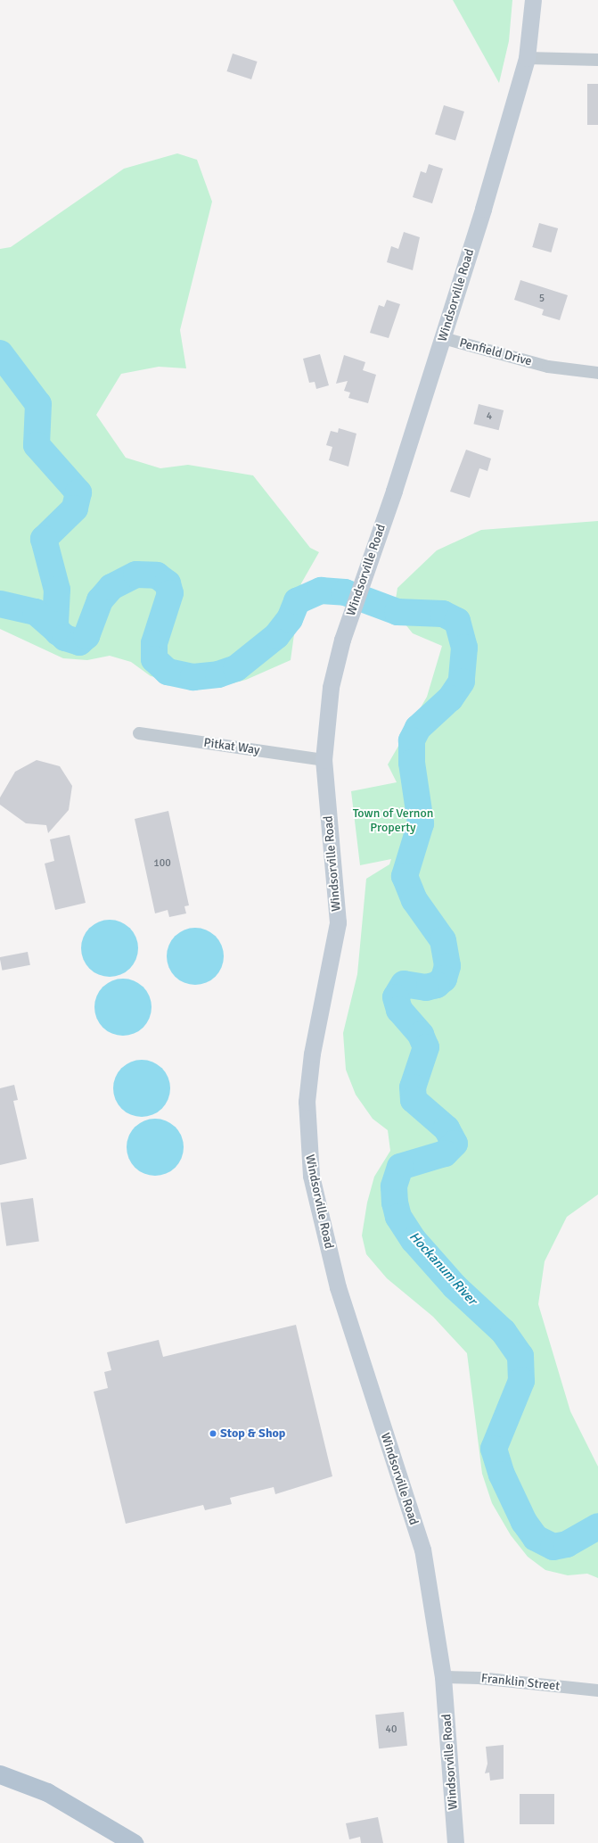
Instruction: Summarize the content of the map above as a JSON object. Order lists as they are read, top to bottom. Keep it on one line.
{"streets":{"main road":["Windsorville Road"],"street":["Penfield Drive","Pitkat Way","Franklin Street"]},"crossings":[["Windsorville Road","Penfield Drive"],["Windsorville Road","Pitkat Way"],["Windsorville Road","Franklin Street"]],"water":["Hockanum River"],"parks":["Town of Vernon Property"],"places":["Stop & Shop"],"house_numbers":["5","4","100","40"]}
